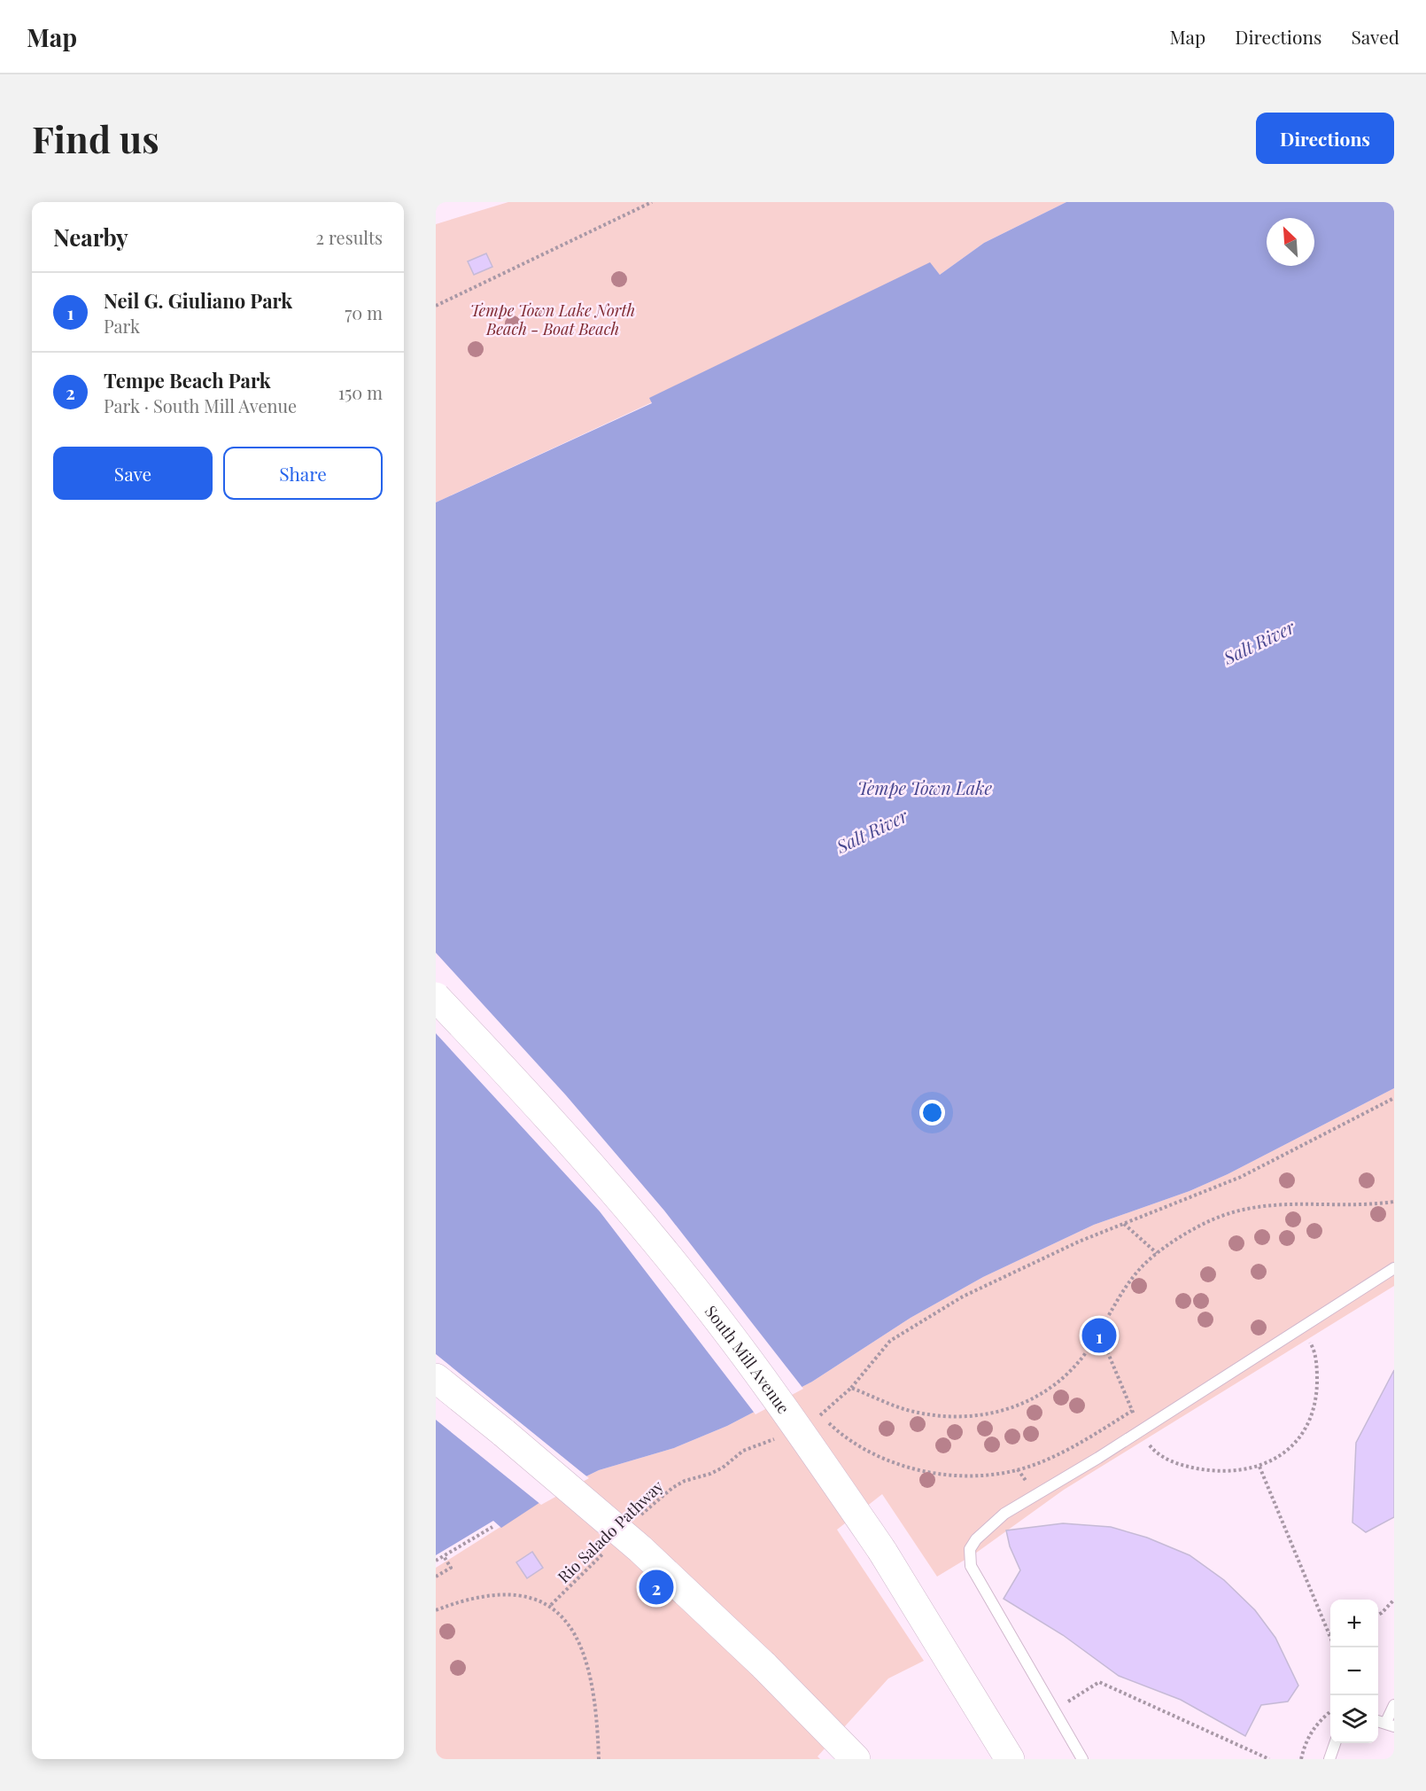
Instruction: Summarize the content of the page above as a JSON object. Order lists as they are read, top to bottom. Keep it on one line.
{"streets":{"main road":["South Mill Avenue"],"path":["Rio Salado Pathway"]},"water":["Salt River","Tempe Town Lake"],"parks":["Tempe Town Lake North Beach - Boat Beach"],"north":"top left","page":{"header":"Map","nav":["Map","Directions","Saved"],"buttons":["Directions",["Save","Share"]],"title":"Find us","heading":["Nearby","2 results"],"list":[{"mark":"1","name":"Neil G. Giuliano Park","note":"Park","value":"70 m"},{"mark":"2","name":"Tempe Beach Park","note":"Park · South Mill Avenue","value":"150 m"}],"pins":["1","2"],"map_buttons":["+","−"]}}
